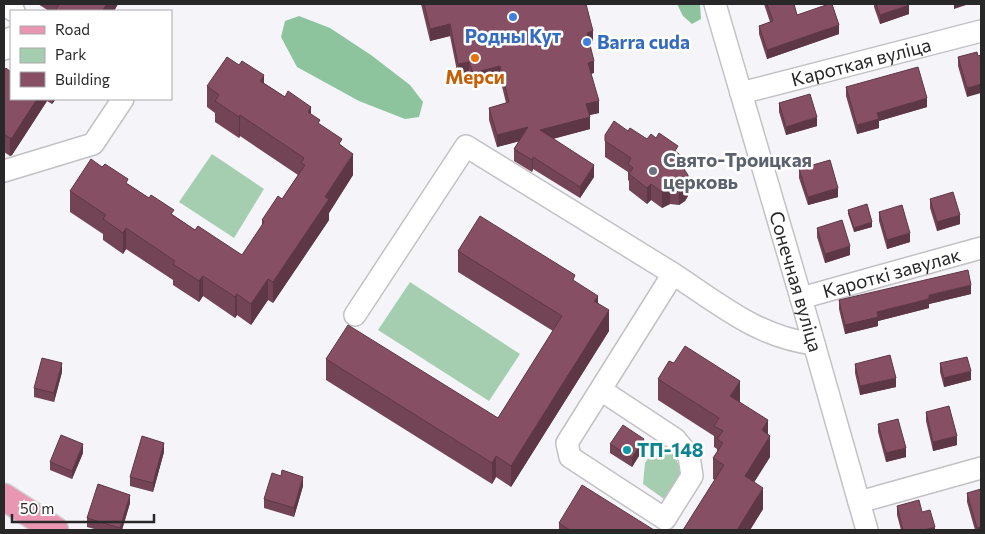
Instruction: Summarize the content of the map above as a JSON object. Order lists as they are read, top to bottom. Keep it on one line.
{"streets":{"street":["Кароткая вуліца","Кароткі завулак","Сонечная вуліца"]},"crossings":[["Кароткая вуліца","Сонечная вуліца"],["Кароткі завулак","Сонечная вуліца"]],"places":["Родны Кут","Barra cuda","Мерси","Свято-Троицкая церковь","ТП-148"],"legend":["Road","Park","Building"],"scale_bar":"50 m"}
